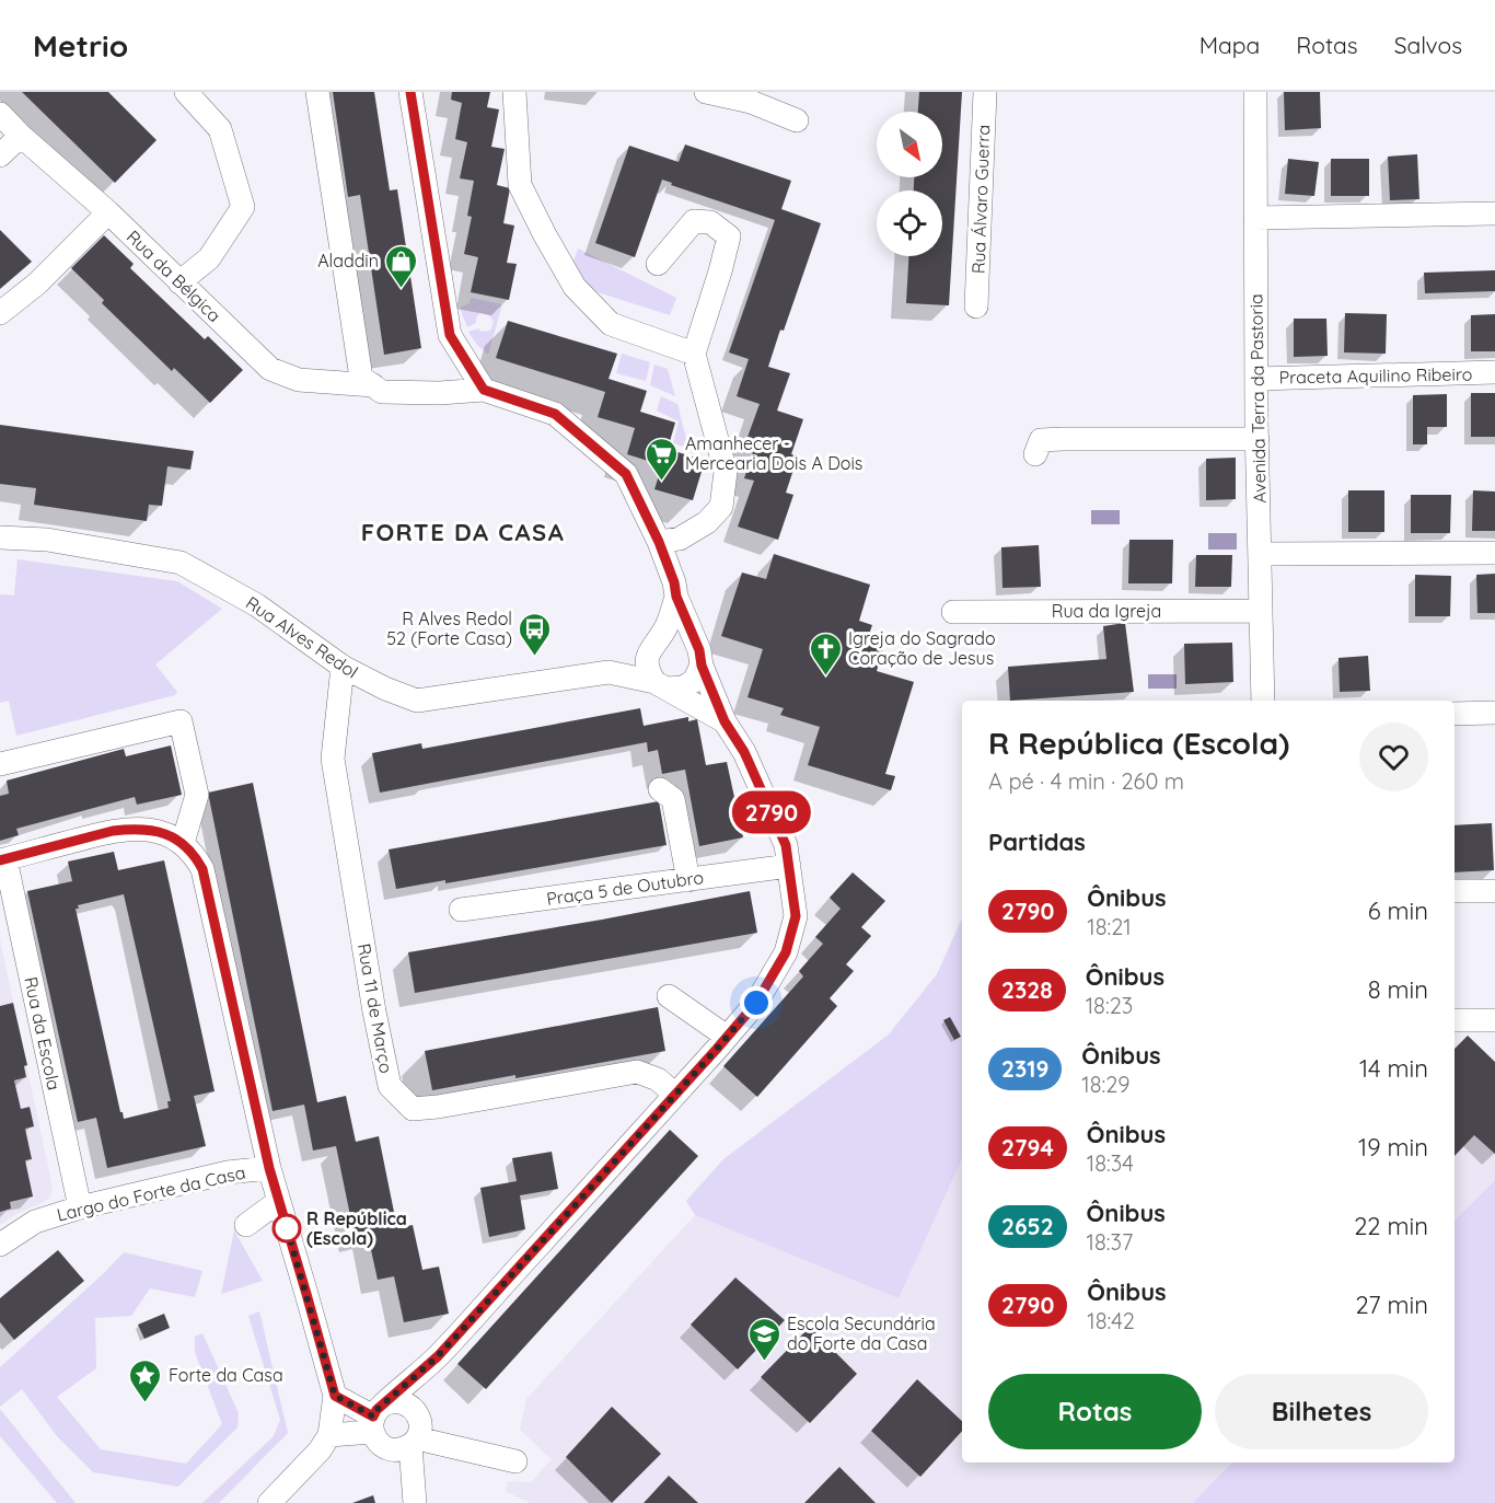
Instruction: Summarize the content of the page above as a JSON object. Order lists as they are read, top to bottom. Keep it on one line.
{"streets":{"street":["Rua Álvaro Guerra","Rua da Bélgica","Praceta Aquilino Ribeiro","Avenida Terra da Pastoria","Rua da Igreja","Rua Alves Redol","Praça 5 de Outubro","Rua 11 de Março","Rua da Escola","Largo do Forte da Casa"]},"crossings":[["Praceta Aquilino Ribeiro","Avenida Terra da Pastoria"],["Avenida Terra da Pastoria","Rua da Igreja"],["Rua Alves Redol","Rua 11 de Março"],["Rua da Escola","Largo do Forte da Casa"]],"districts":["FORTE DA CASA"],"places":{"shop":["Aladdin"],"supermarket":["Amanhecer - Mercearia Dois A Dois"],"bus stop":["R Alves Redol 52 (Forte Casa)"],"church":["Igreja do Sagrado Coração de Jesus"],"other":["R República (Escola)"],"school or university":["Escola Secundária do Forte da Casa"],"place":["Forte da Casa"]},"lines":["bus line 2790"],"north":"bottom right","page":{"header":"Metrio","nav":["Mapa","Rotas","Salvos"],"on_map":"2790","heading":[["R República (Escola)","A pé · 4 min · 260 m"],"Partidas"],"list":[{"mark":"2790","name":"Ônibus","note":"18:21","value":"6 min"},{"mark":"2328","name":"Ônibus","note":"18:23","value":"8 min"},{"mark":"2319","name":"Ônibus","note":"18:29","value":"14 min"},{"mark":"2794","name":"Ônibus","note":"18:34","value":"19 min"},{"mark":"2652","name":"Ônibus","note":"18:37","value":"22 min"},{"mark":"2790","name":"Ônibus","note":"18:42","value":"27 min"}],"buttons":["Rotas","Bilhetes"]}}
